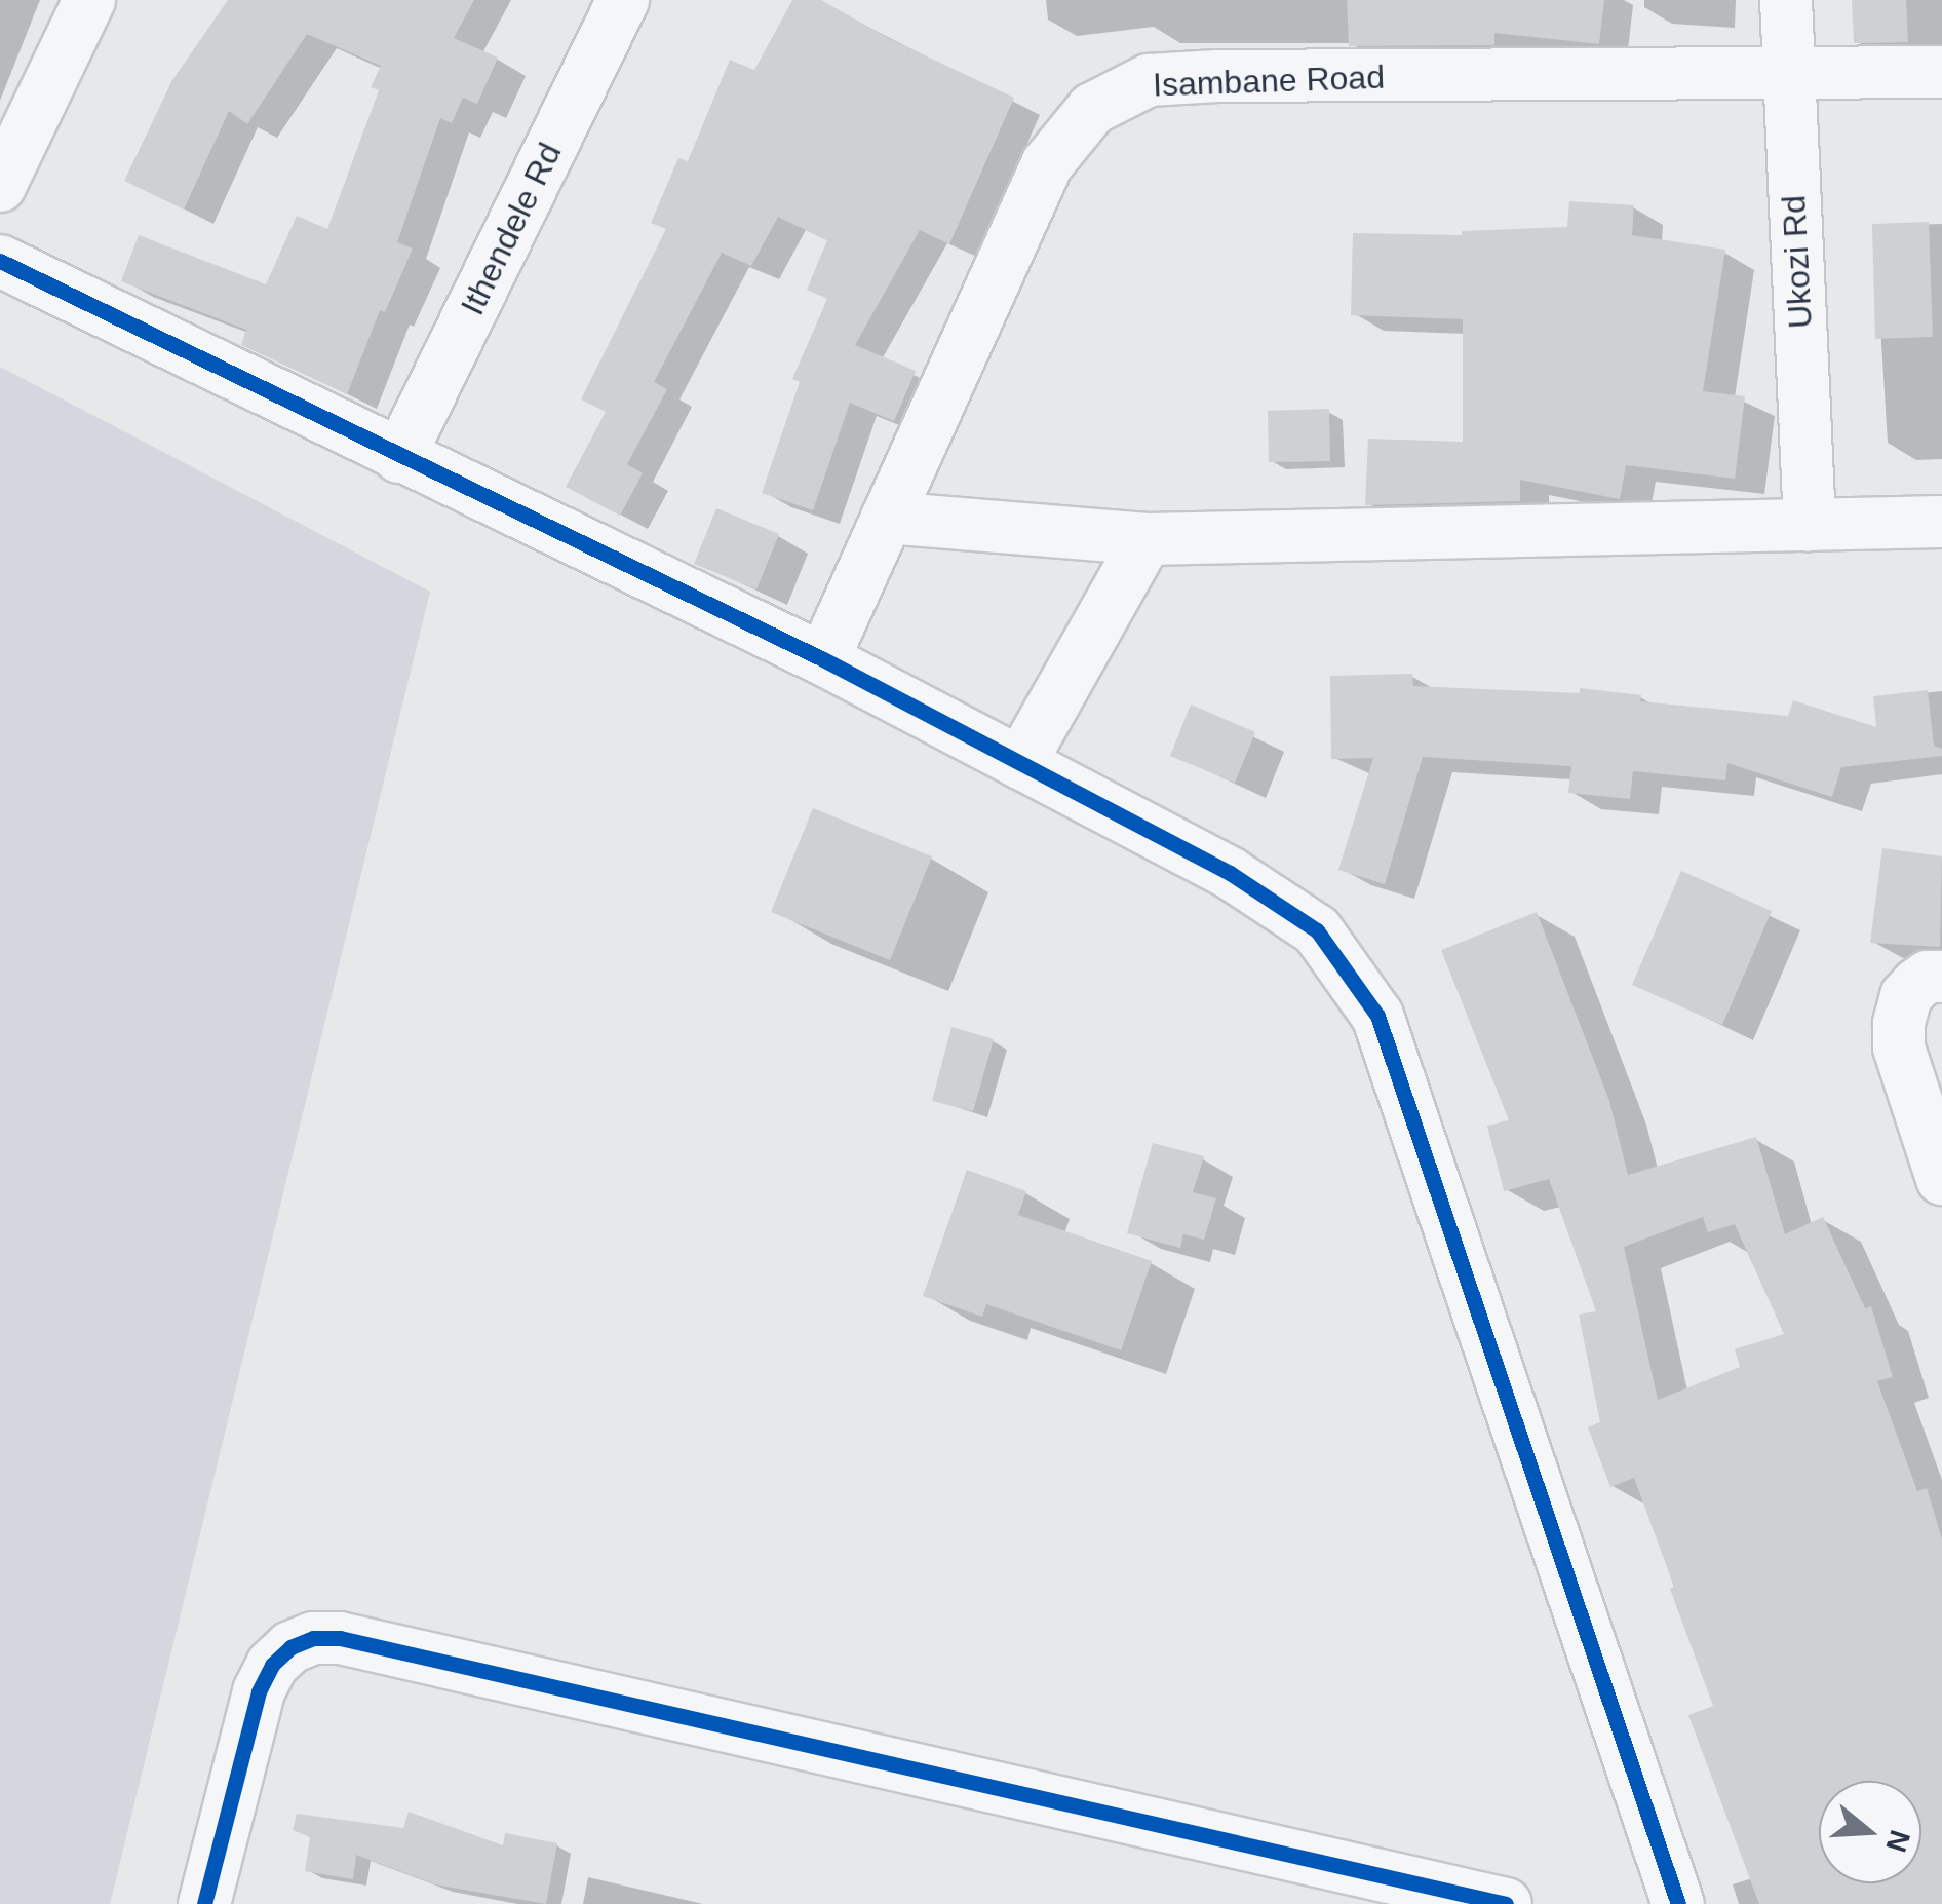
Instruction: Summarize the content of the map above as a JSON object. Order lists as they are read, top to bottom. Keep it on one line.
{"streets":{"street":["Isambane Road","Ithendele Rd","Ukozi Rd"]},"crossings":[["Isambane Road","Ukozi Rd"]],"north":"right"}
